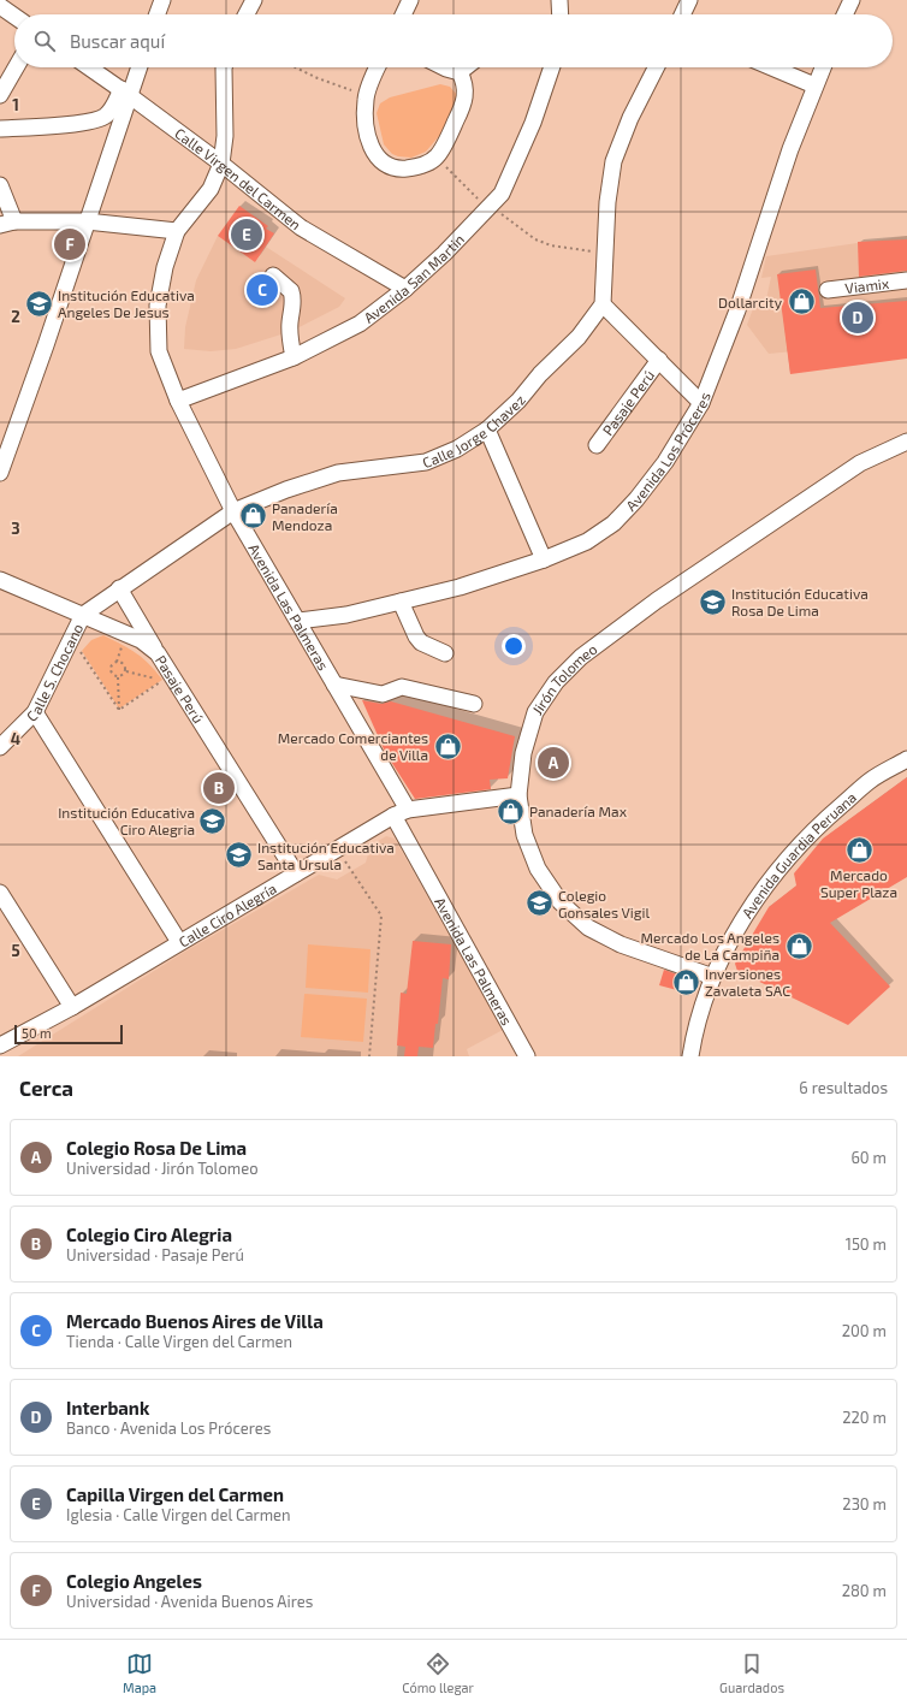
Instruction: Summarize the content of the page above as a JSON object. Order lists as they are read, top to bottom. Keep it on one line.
{"streets":{"street":["Calle Virgen del Carmen","Avenida San Martin","Viamix","Pasaje Perú","Calle Jorge Chavez","Avenida Los Próceres","Avenida Las Palmeras","Calle S. Chocano","Jirón Tolomeo","Avenida Guardia Peruana","Calle Ciro Alegría"]},"crossings":[["Calle Virgen del Carmen","Avenida San Martin"],["Avenida San Martin","Avenida Las Palmeras"],["Pasaje Perú","Calle Jorge Chavez"],["Pasaje Perú","Calle S. Chocano"],["Pasaje Perú","Calle Ciro Alegría"],["Calle Jorge Chavez","Avenida Las Palmeras"],["Calle Jorge Chavez","Calle S. Chocano"],["Avenida Los Próceres","Avenida Las Palmeras"],["Avenida Las Palmeras","Calle Ciro Alegría"],["Jirón Tolomeo","Avenida Guardia Peruana"],["Jirón Tolomeo","Calle Ciro Alegría"]],"places":{"shop":["Dollarcity","Panadería Mendoza","Mercado Comerciantes de Villa","Panadería Max","Mercado Super Plaza","Mercado Los Angeles de La Campiña","Inversiones Zavaleta SAC"],"school or university":["Institución Educativa Angeles De Jesus","Institución Educativa Rosa De Lima","Institución Educativa Ciro Alegria","Institución Educativa Santa Ursula","Colegio Gonsales Vigil"]},"scale_bar":"50 m","page":{"search":"Buscar aquí","pins":["E","F","C","D","A","B"],"scale":"50 m","heading":["Cerca","6 resultados"],"list":[{"mark":"A","name":"Colegio Rosa De Lima","note":"Universidad · Jirón Tolomeo","value":"60 m"},{"mark":"B","name":"Colegio Ciro Alegria","note":"Universidad · Pasaje Perú","value":"150 m"},{"mark":"C","name":"Mercado Buenos Aires de Villa","note":"Tienda · Calle Virgen del Carmen","value":"200 m"},{"mark":"D","name":"Interbank","note":"Banco · Avenida Los Próceres","value":"220 m"},{"mark":"E","name":"Capilla Virgen del Carmen","note":"Iglesia · Calle Virgen del Carmen","value":"230 m"},{"mark":"F","name":"Colegio Angeles","note":"Universidad · Avenida Buenos Aires","value":"280 m"}],"nav":["Mapa","Cómo llegar","Guardados"]},"grid":{"rows":["1","2","3","4","5"]}}
